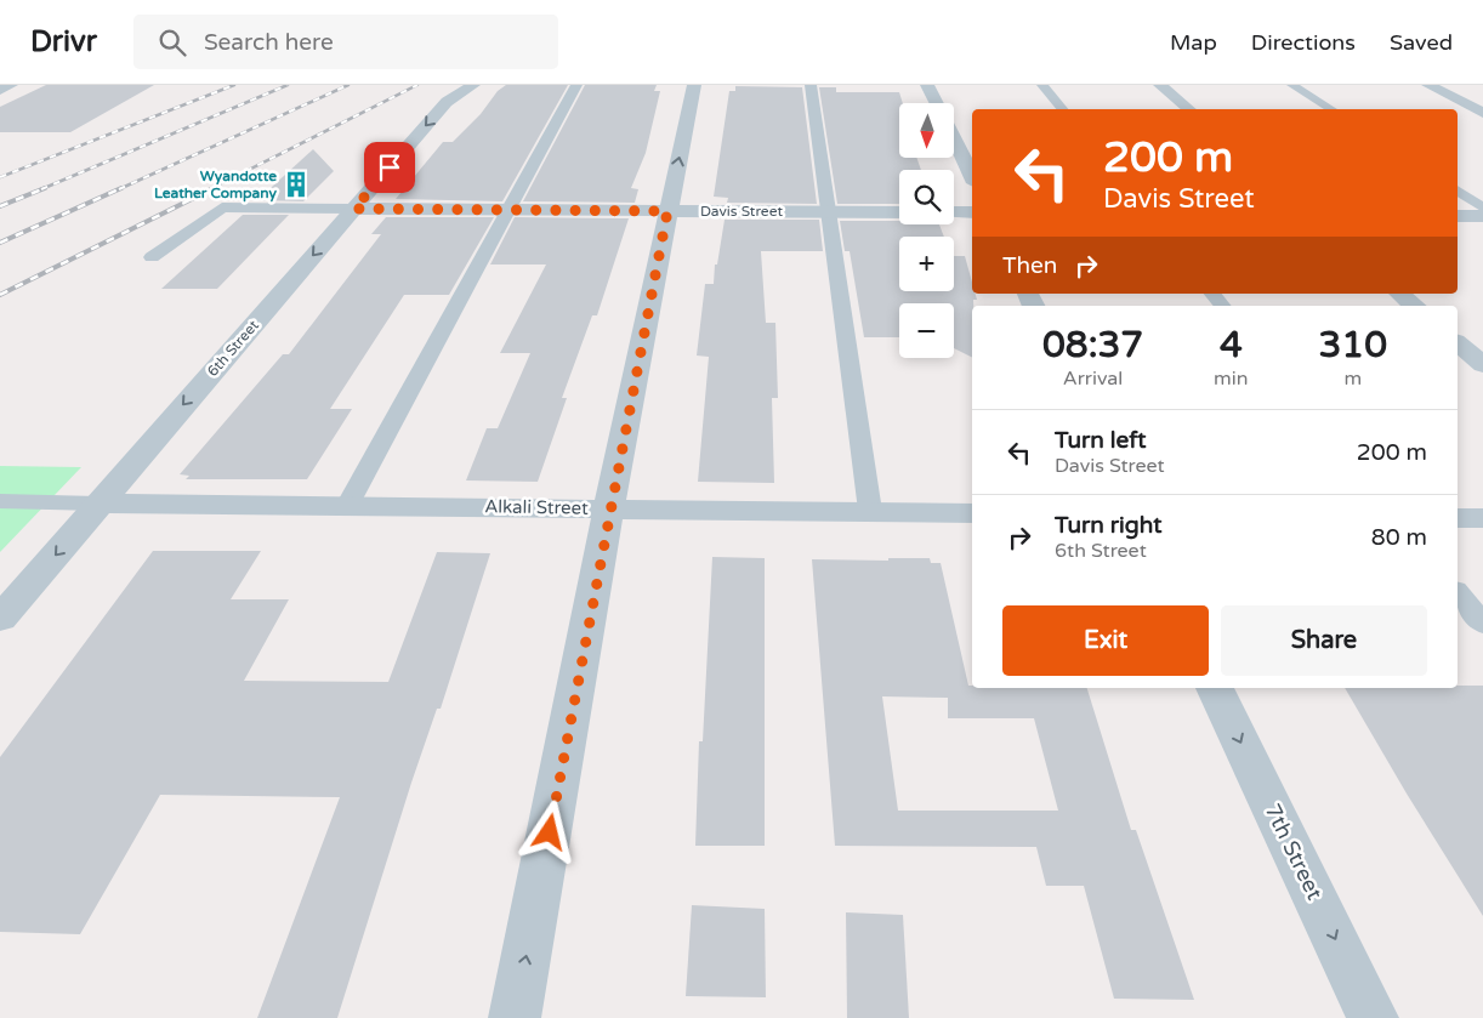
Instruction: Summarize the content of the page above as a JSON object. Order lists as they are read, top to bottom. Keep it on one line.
{"streets":{"street":["Davis Street","6th Street","Alkali Street","7th Street"]},"crossings":[["Davis Street","6th Street"],["6th Street","Alkali Street"]],"one_way":["6th Street","7th Street"],"places":{"building":["Wyandotte Leather Company"]},"north":"bottom","page":{"header":"Drivr","search":"Search here","nav":["Map","Directions","Saved"],"map_buttons":["+","−"],"turn":["200 m","Davis Street"],"then":"Then","eta":["08:37","Arrival","4","min","310","m"],"list":[{"name":"Turn left","note":"Davis Street","value":"200 m"},{"name":"Turn right","note":"6th Street","value":"80 m"}],"buttons":["Exit","Share"]}}
